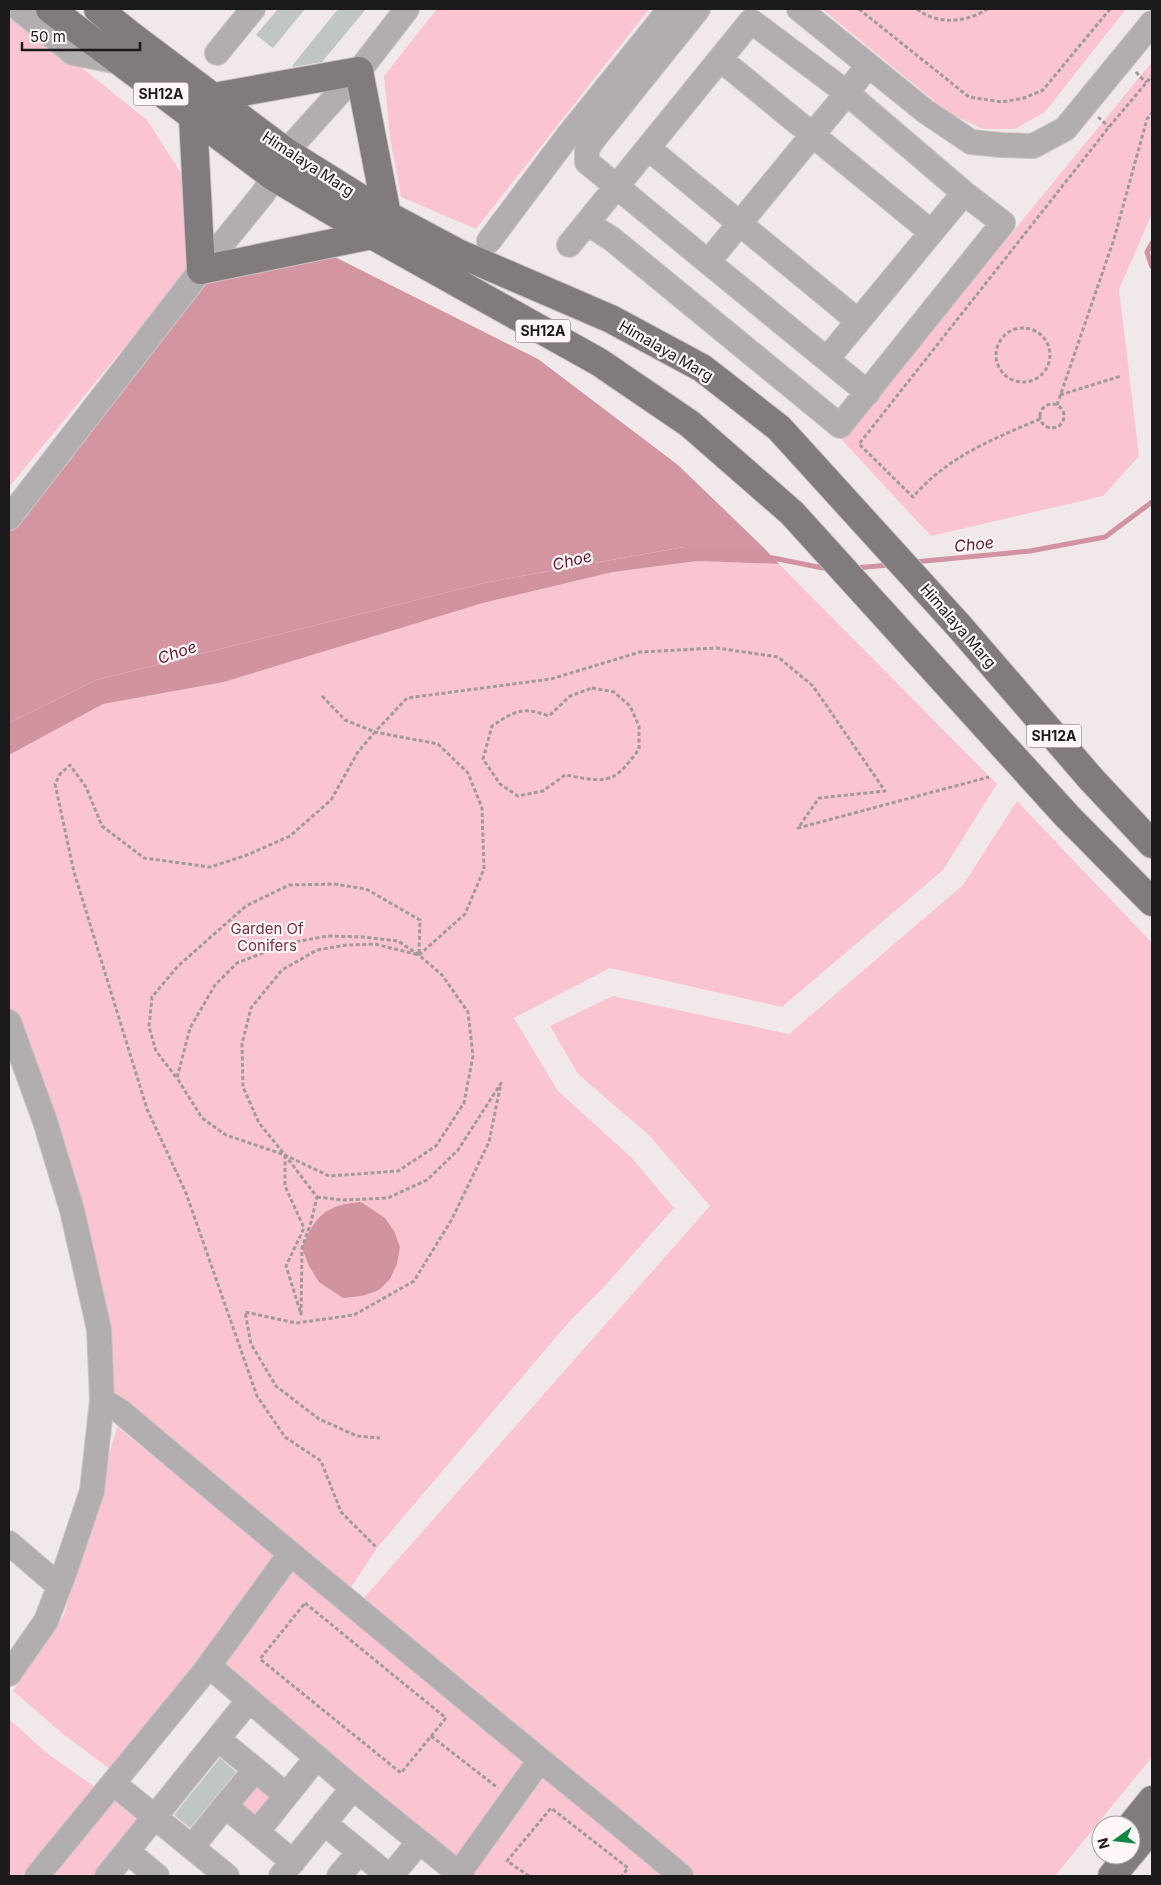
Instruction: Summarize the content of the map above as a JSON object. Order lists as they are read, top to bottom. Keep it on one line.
{"streets":{"main road":["SH12A","Himalaya Marg"]},"water":["Choe"],"parks":["Garden Of Conifers"],"scale_bar":"50 m","north":"left"}
